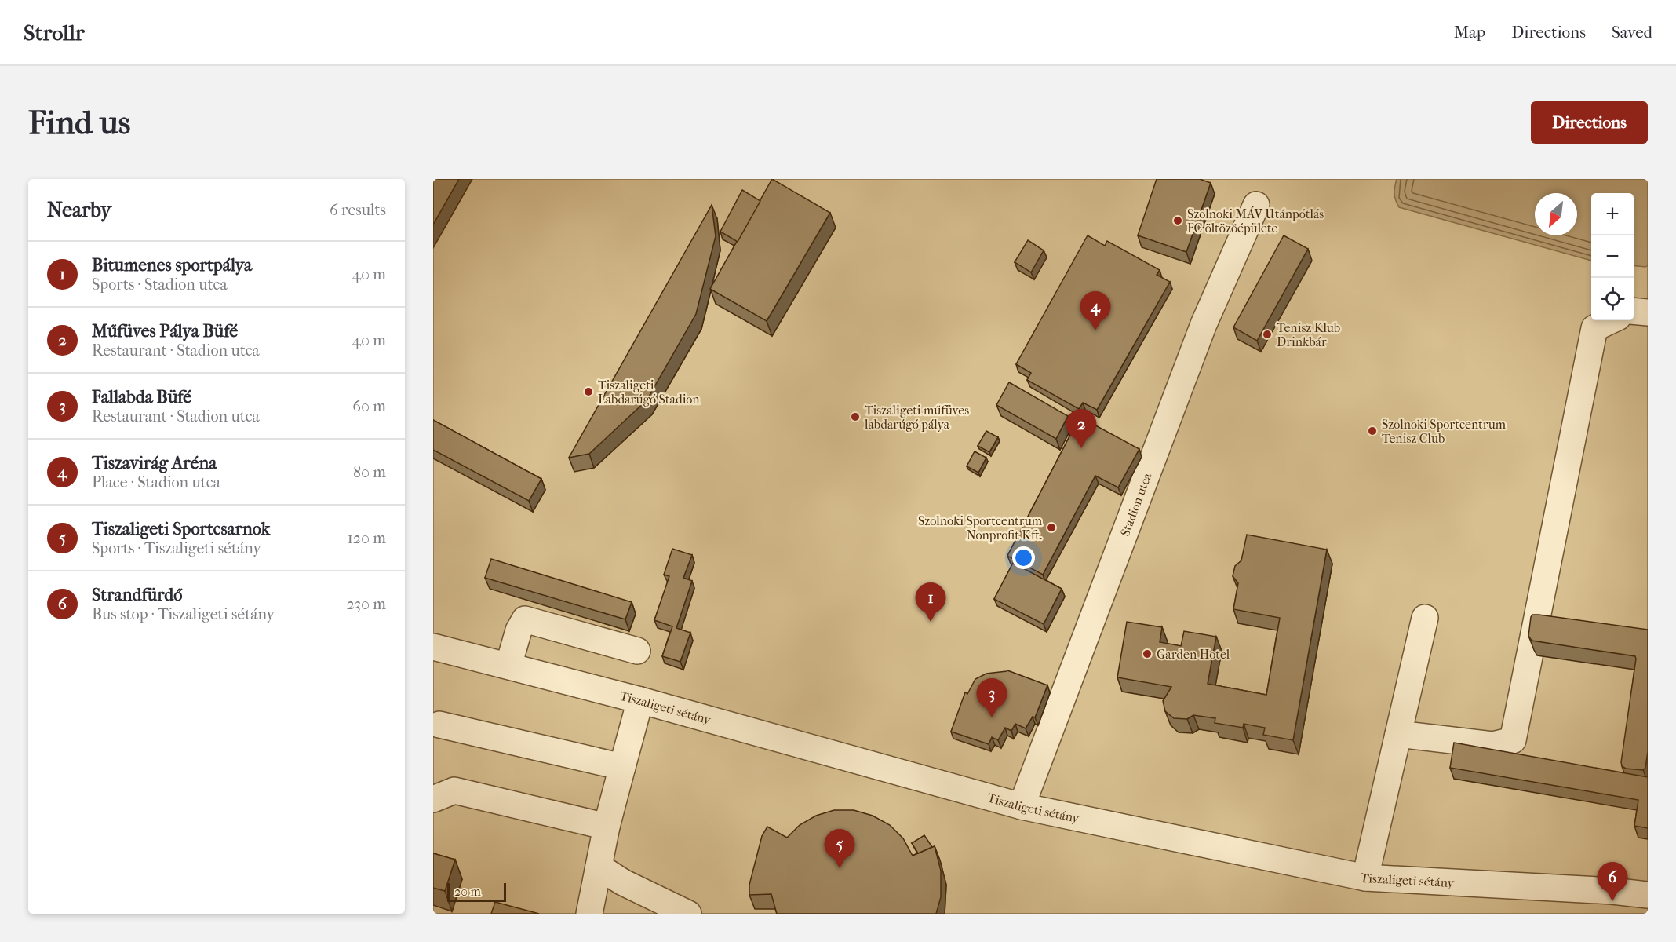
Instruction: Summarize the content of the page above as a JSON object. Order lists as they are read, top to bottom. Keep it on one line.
{"streets":{"street":["Stadion utca","Tiszaligeti sétány"]},"crossings":[["Stadion utca","Tiszaligeti sétány"]],"places":["Szolnoki MÁV Utánpótlás FC öltözőépülete","Tenisz Klub Drinkbár","Tiszaligeti Labdarúgó Stadion","Tiszaligeti műfüves labdarúgó pálya","Szolnoki Sportcentrum Tenisz Club","Szolnoki Sportcentrum Nonprofit Kft.","Garden Hotel"],"scale_bar":"20 m","north":"bottom left","page":{"header":"Strollr","nav":["Map","Directions","Saved"],"buttons":"Directions","title":"Find us","heading":["Nearby","6 results"],"map_buttons":["+","−"],"list":[{"mark":"1","name":"Bitumenes sportpálya","note":"Sports · Stadion utca","value":"40 m"},{"mark":"2","name":"Műfüves Pálya Büfé","note":"Restaurant · Stadion utca","value":"40 m"},{"mark":"3","name":"Fallabda Büfé","note":"Restaurant · Stadion utca","value":"60 m"},{"mark":"4","name":"Tiszavirág Aréna","note":"Place · Stadion utca","value":"80 m"},{"mark":"5","name":"Tiszaligeti Sportcsarnok","note":"Sports · Tiszaligeti sétány","value":"120 m"},{"mark":"6","name":"Strandfürdő","note":"Bus stop · Tiszaligeti sétány","value":"230 m"}],"pins":["4","2","1","3","5","6"],"scale":"20 m"}}
